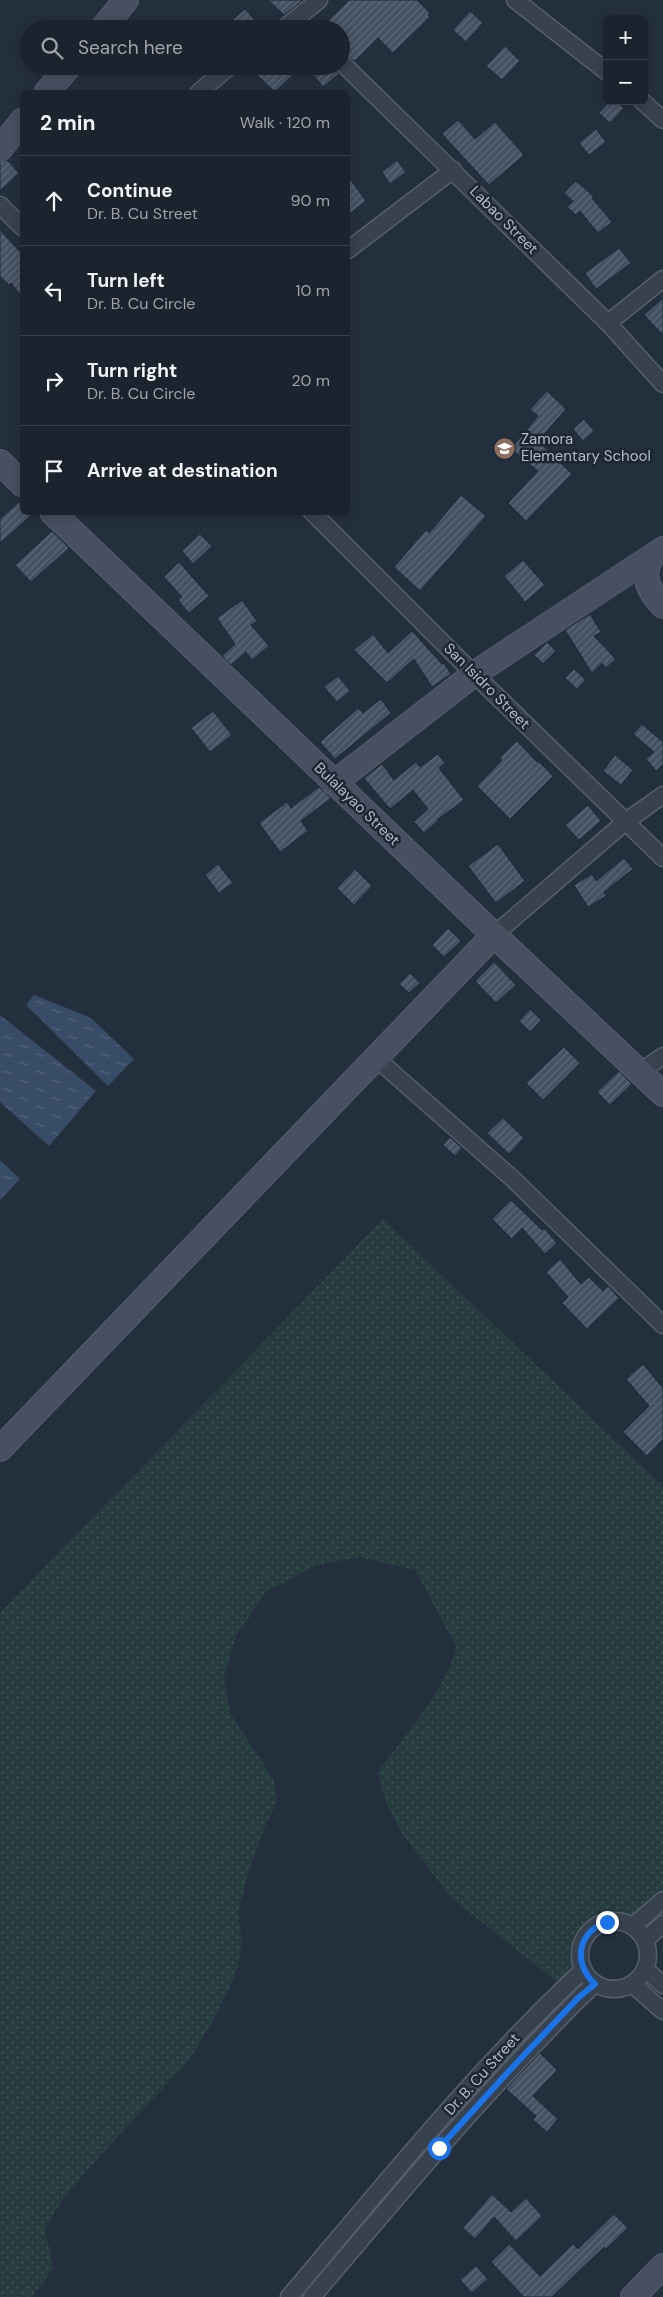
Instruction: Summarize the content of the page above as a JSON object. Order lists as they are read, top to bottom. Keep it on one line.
{"streets":{"street":["Labao Street","San Isidro Street","Bulalayao Street","Dr. B. Cu Street"]},"places":{"school or university":["Zamora Elementary School"]},"page":{"map_buttons":["+","−"],"search":"Search here","heading":["2 min","Walk · 120 m"],"list":[["Continue","Dr. B. Cu Street","90 m"],["Turn left","Dr. B. Cu Circle","10 m"],["Turn right","Dr. B. Cu Circle","20 m"],"Arrive at destination"]}}
